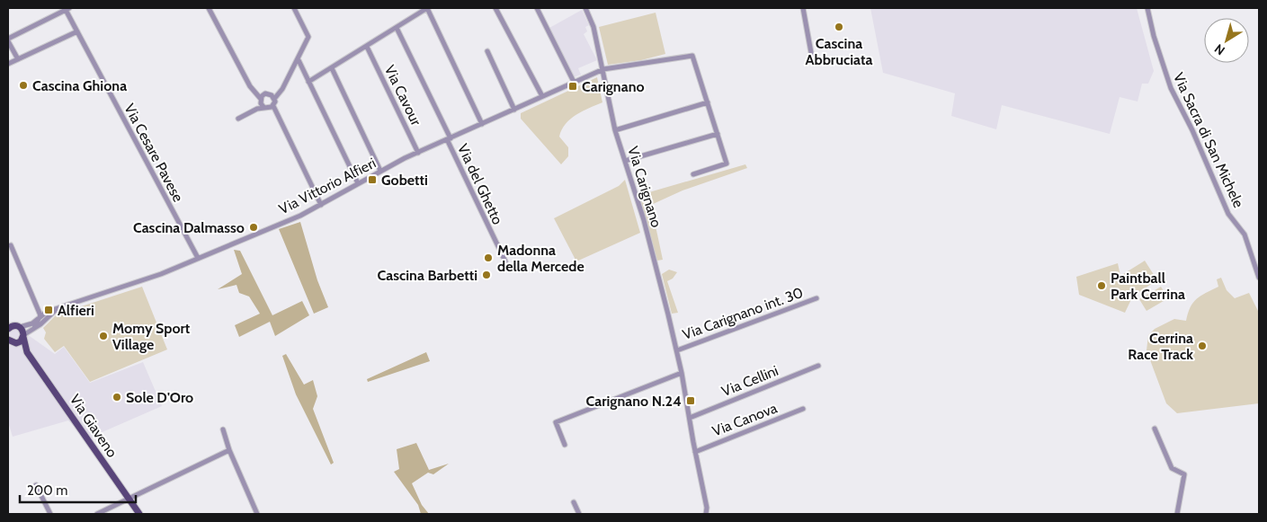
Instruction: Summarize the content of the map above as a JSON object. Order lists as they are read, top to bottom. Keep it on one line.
{"streets":{"main road":["Via Giaveno"],"street":["Via Cavour","Via Sacra di San Michele","Via Cesare Pavese","Via del Ghetto","Via Vittorio Alfieri","Via Carignano","Via Carignano int. 30","Via Cellini","Via Canova"]},"crossings":[["Via Cavour","Via Vittorio Alfieri"],["Via Cesare Pavese","Via Vittorio Alfieri"],["Via del Ghetto","Via Vittorio Alfieri"],["Via Vittorio Alfieri","Via Carignano"],["Via Vittorio Alfieri","Via Giaveno"],["Via Carignano","Via Carignano int. 30"],["Via Carignano","Via Cellini"],["Via Carignano","Via Canova"]],"places":{"other":["Cascina Abbruciata","Cascina Ghiona","Cascina Dalmasso","Madonna della Mercede","Cascina Barbetti","Paintball Park Cerrina","Momy Sport Village","Cerrina Race Track","Sole D'Oro"],"transit":["Carignano","Gobetti","Alfieri","Carignano N.24"]},"scale_bar":"200 m","north":"bottom left"}
